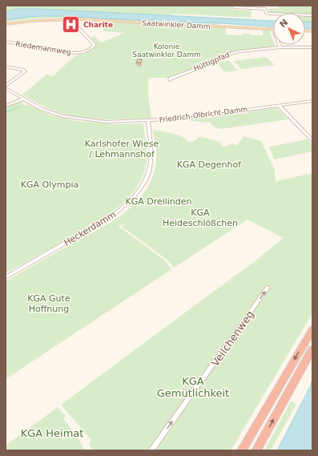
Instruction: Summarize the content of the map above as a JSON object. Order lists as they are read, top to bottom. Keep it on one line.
{"streets":{"main road":["Saatwinkler Damm"],"street":["Riedemannweg","Hüttigpfad","Friedrich-Olbricht-Damm","Heckerdamm","Veilchenweg"]},"crossings":[["Saatwinkler Damm","Riedemannweg"],["Friedrich-Olbricht-Damm","Heckerdamm"]],"one_way":["Veilchenweg"],"parks":["Kolonie Saatwinkler Damm","Karlshofer Wiese / Lehmannshof","KGA Degenhof","KGA Olympia","KGA Dreilinden","KGA Heideschlößchen","KGA Gute Hoffnung","KGA Gemütlichkeit","KGA Heimat"],"places":{"hospital":["Charite"]},"north":"top left"}
